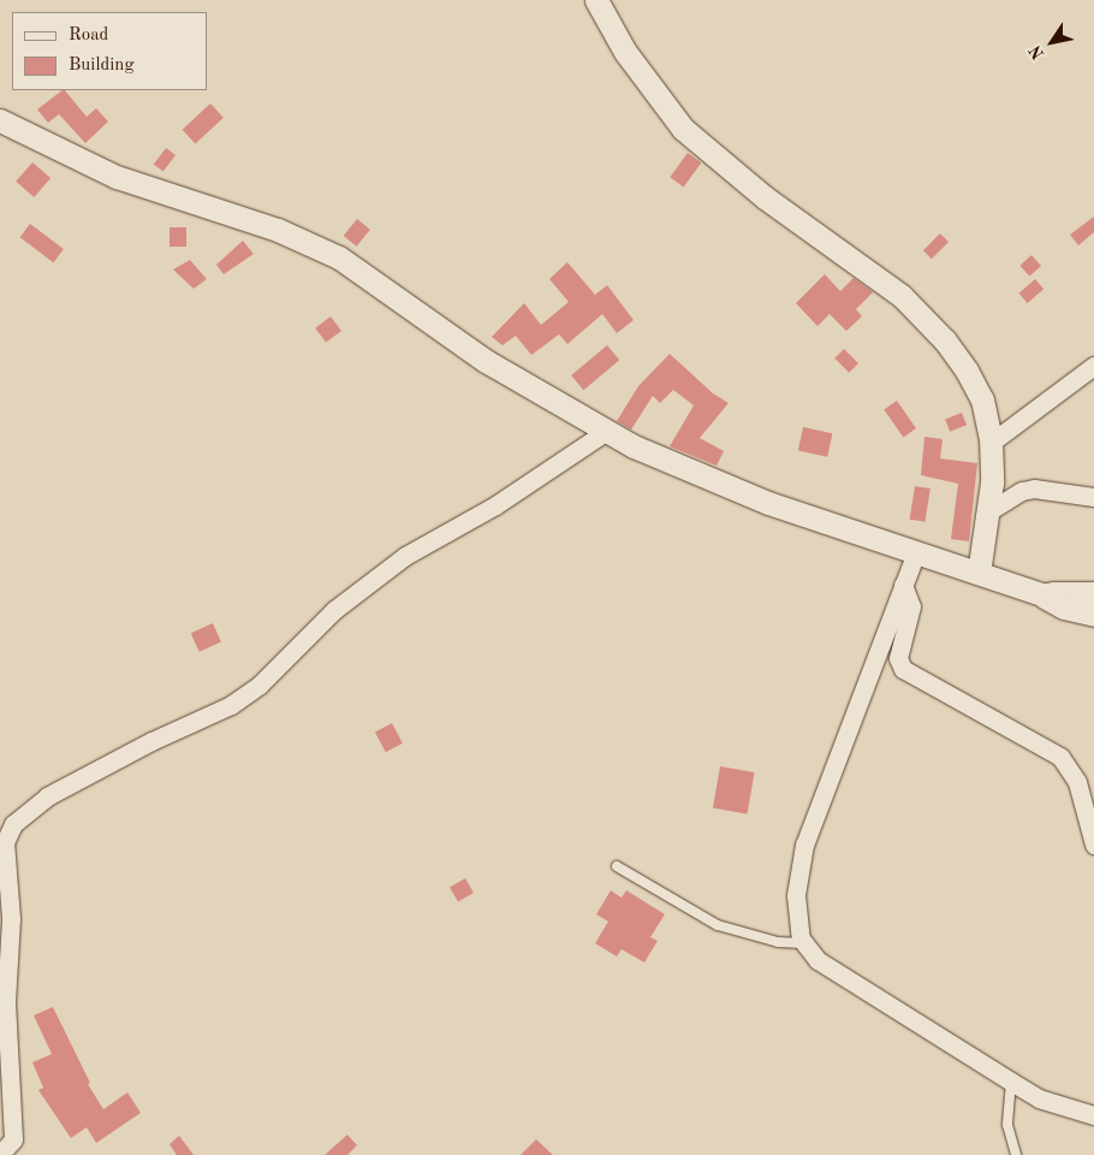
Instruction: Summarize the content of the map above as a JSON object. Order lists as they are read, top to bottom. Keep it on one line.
{"legend":["Road","Building"],"north":"bottom left"}
